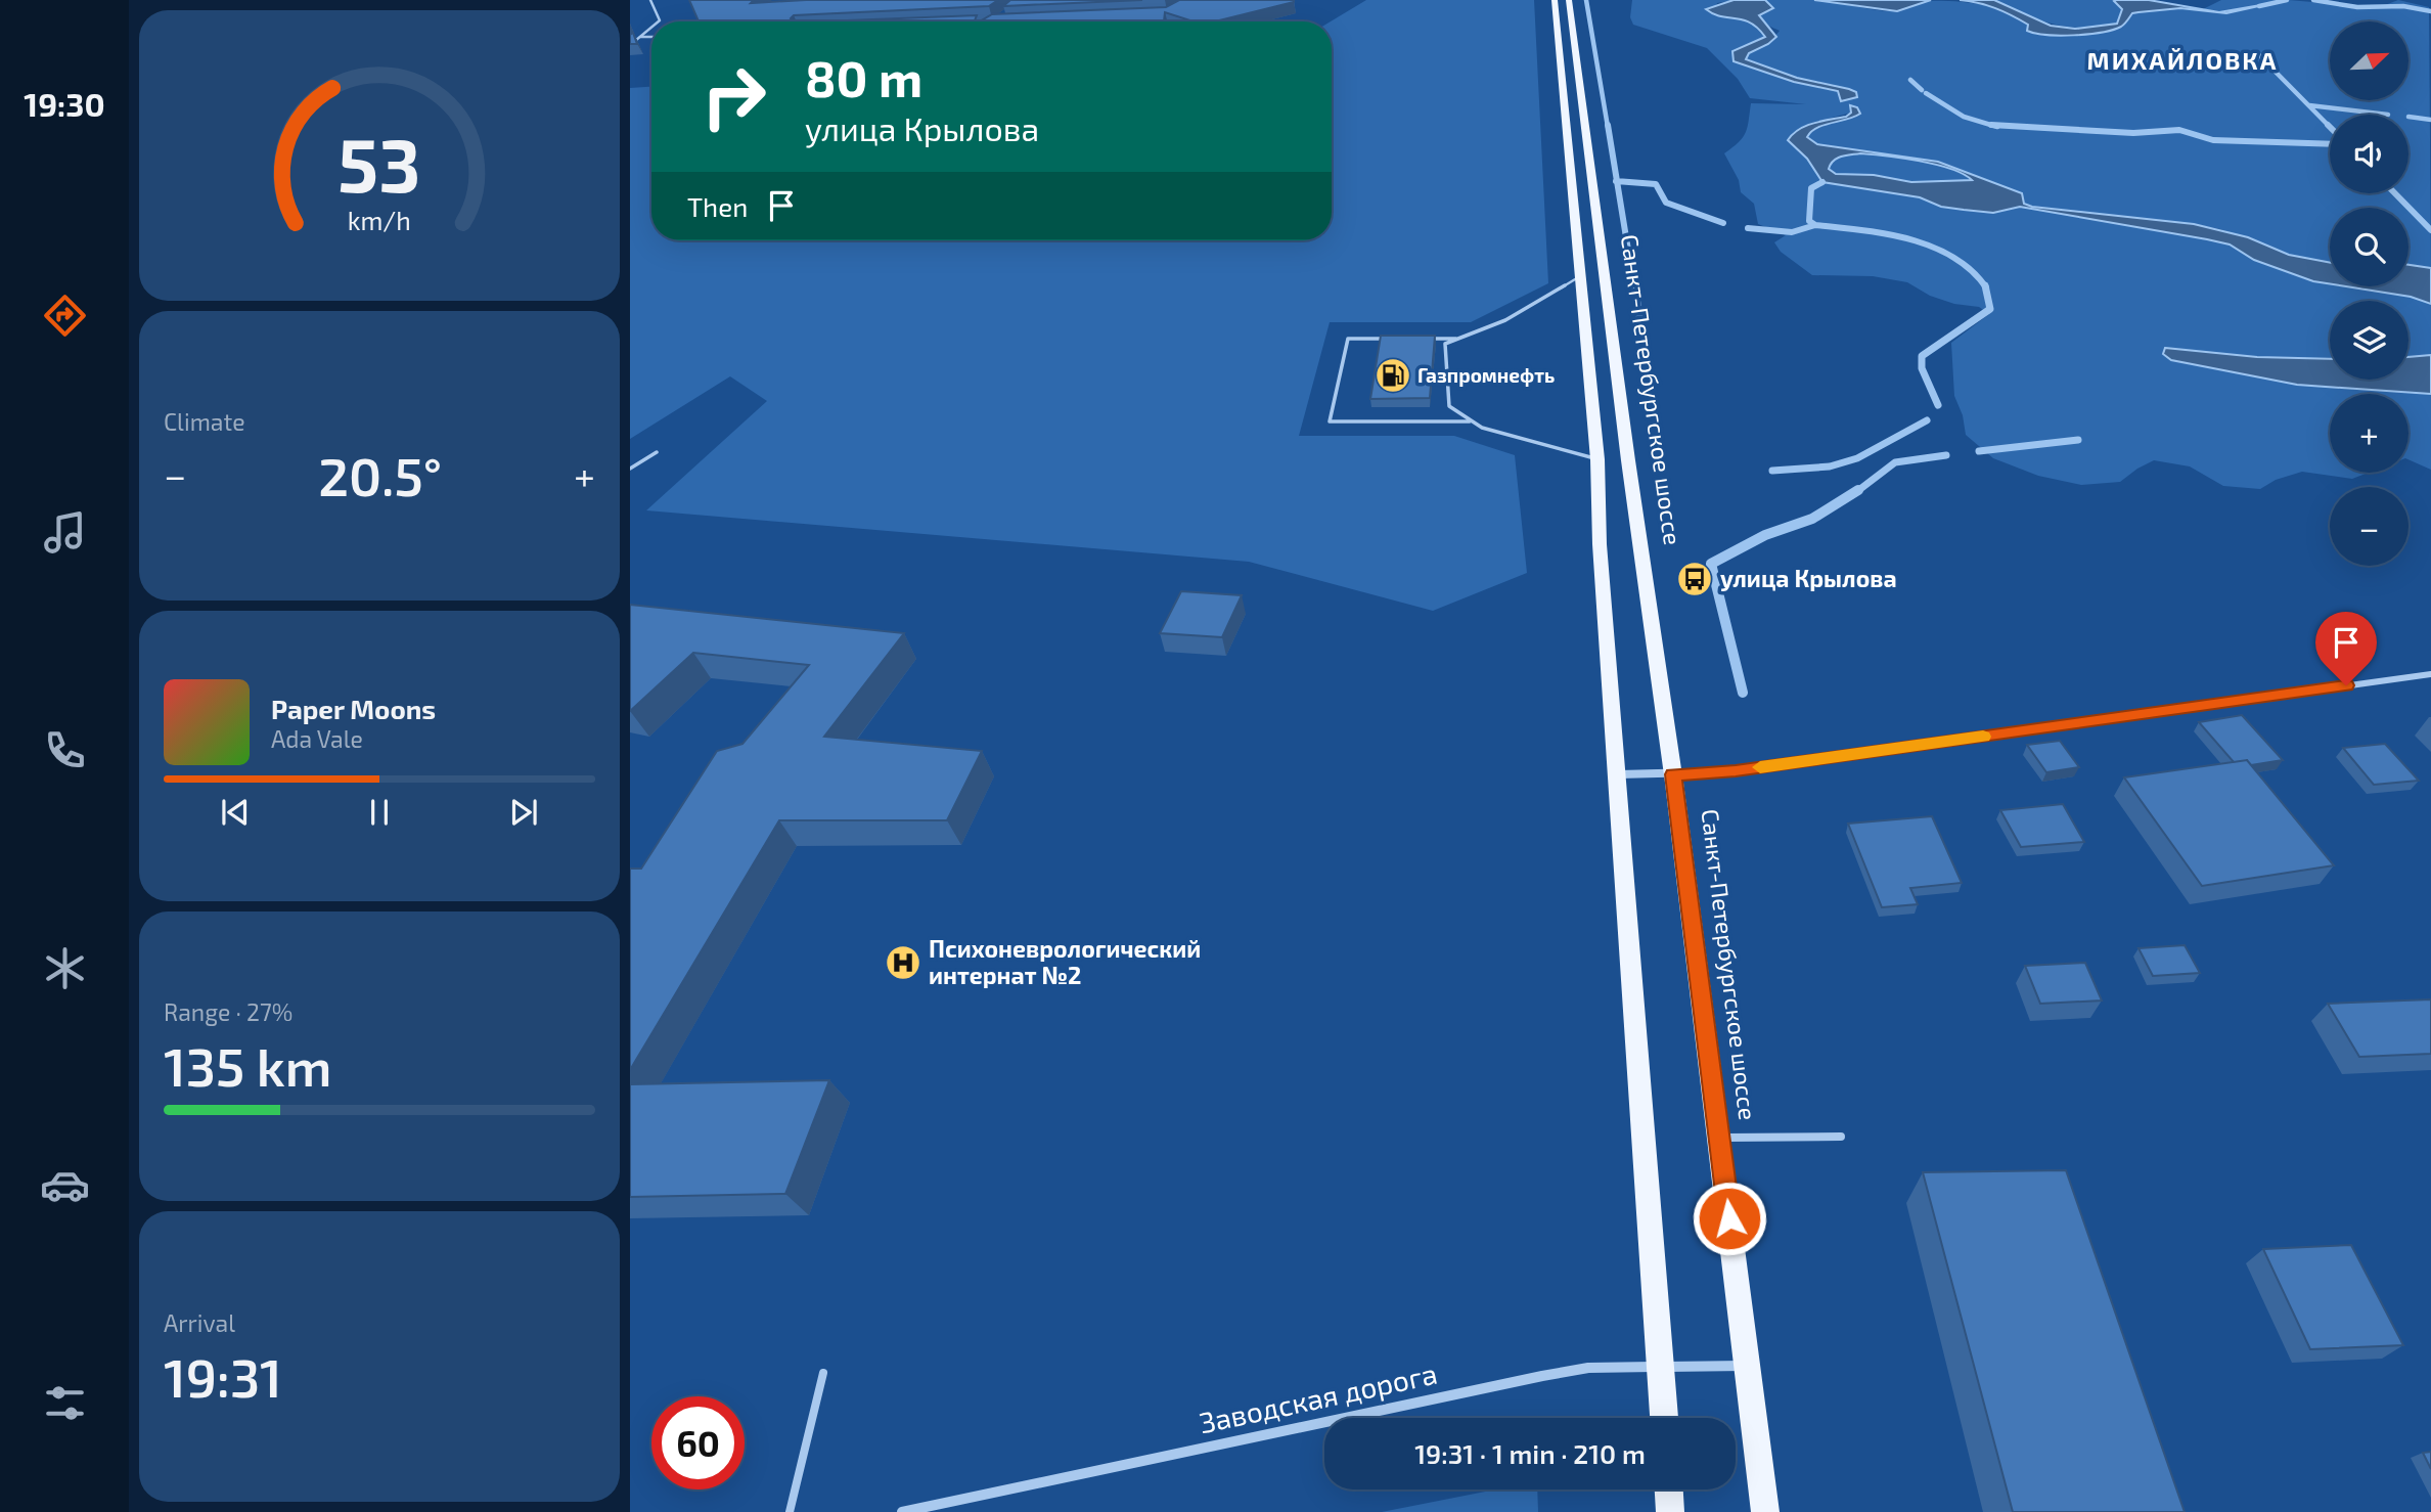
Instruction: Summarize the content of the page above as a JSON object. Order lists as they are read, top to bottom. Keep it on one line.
{"streets":{"main road":["Санкт-Петербургское шоссе"],"street":["Заводская дорога"]},"crossings":[["Санкт-Петербургское шоссе","Заводская дорога"]],"districts":["МИХАЙЛОВКА"],"places":{"fuel station":["Газпромнефть"],"bus stop":["улица Крылова"],"hospital":["Психоневрологический интернат №2"]},"north":"top right","page":{"tabs":"19:30","map_buttons":["+","−"],"turn":["80 m","улица Крылова"],"then":"Then","tile":["Climate",["Range · 27%","135 km"],["Arrival","19:31"]],"heat":["−","20.5°","+"],"song":["Paper Moons","Ada Vale"],"limit":"60","trip":"19:31 · 1 min · 210 m","gauge":["53","km/h"]}}
